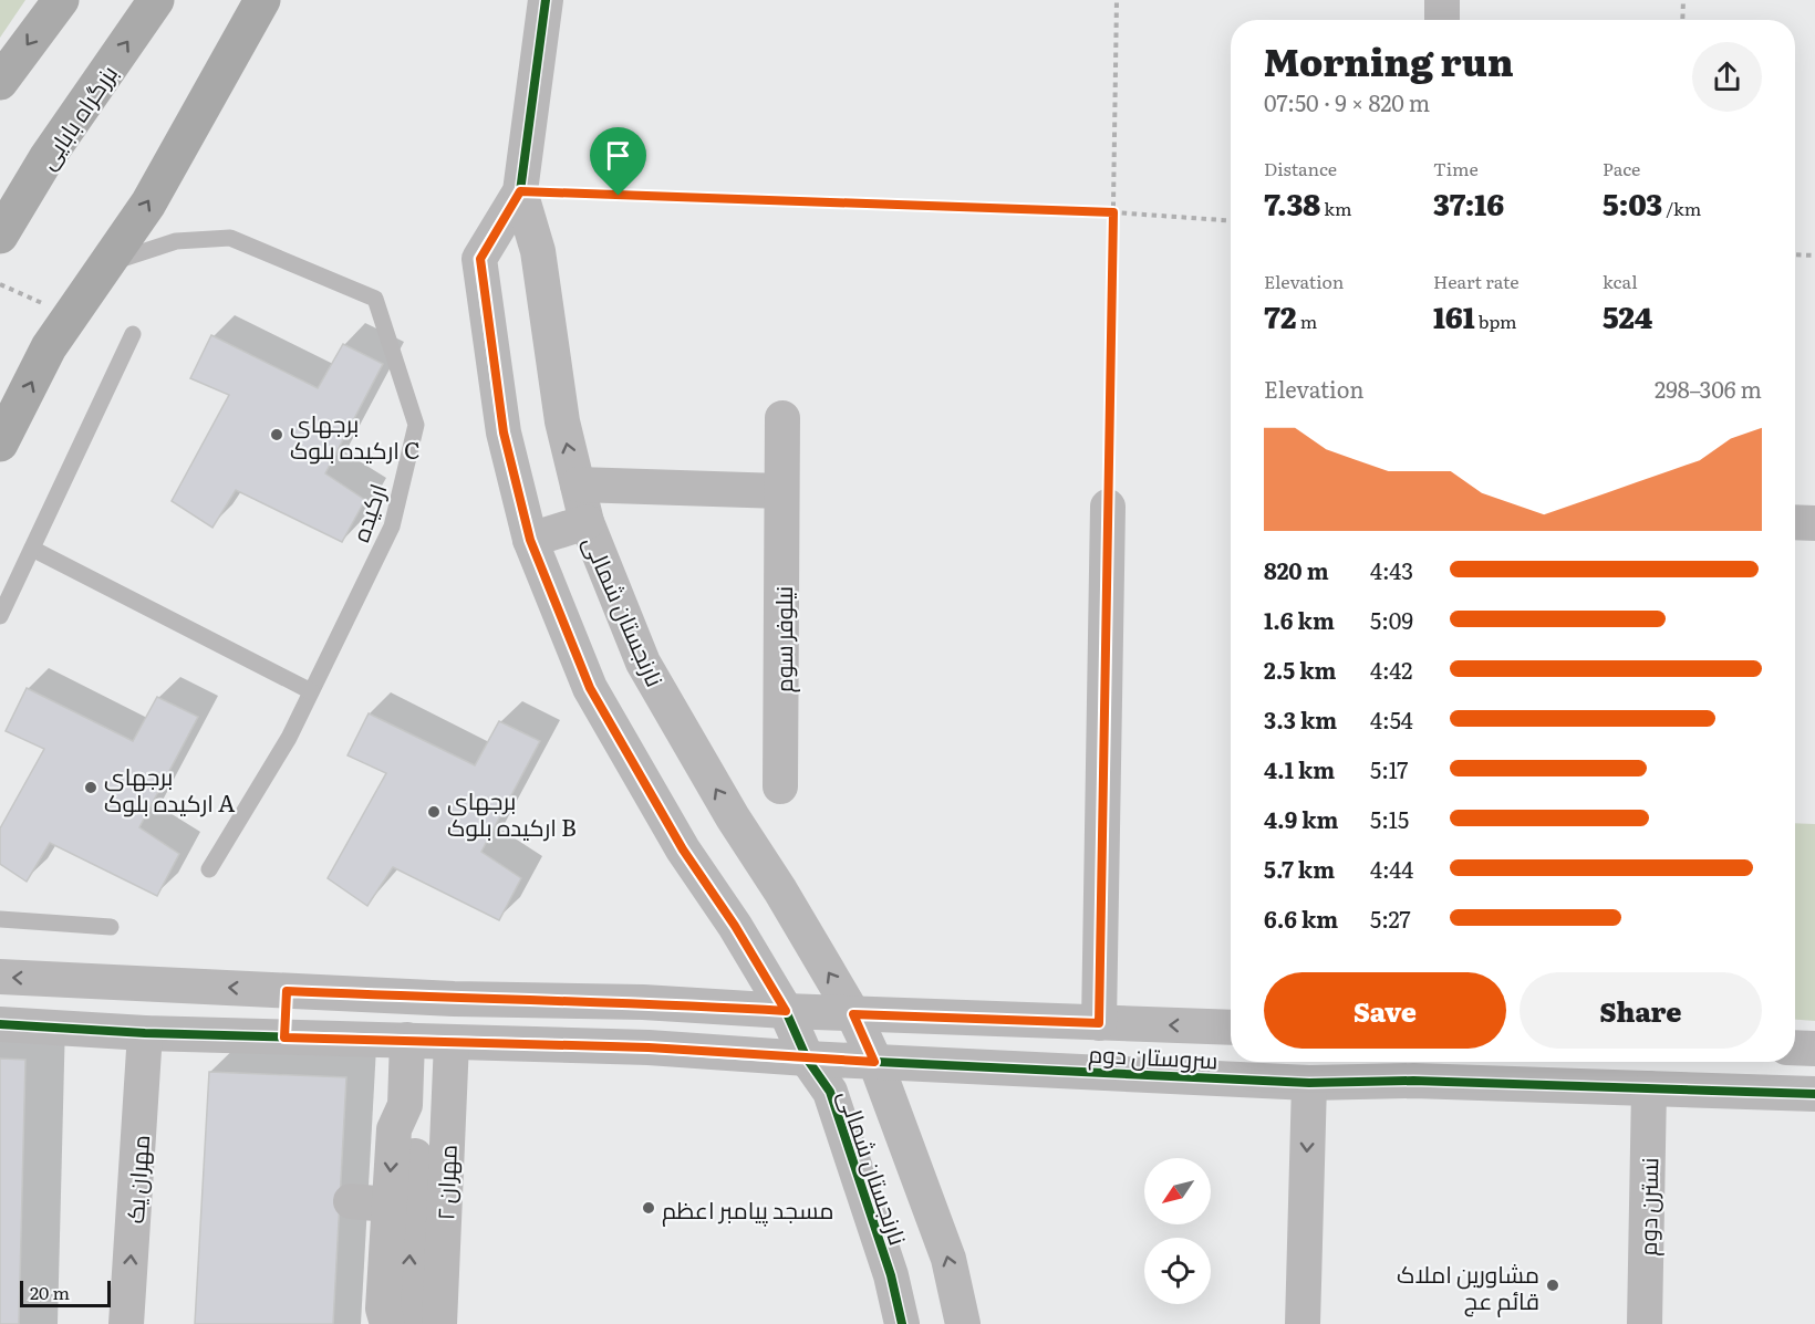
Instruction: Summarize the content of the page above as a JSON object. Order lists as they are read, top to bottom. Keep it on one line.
{"streets":{"highway":["بزرگراه بابایی"],"street":["نارنجستان شمالی","نیلوفر سوم","سروستان دوم","مهران یک","مهران ۲","نسترن دوم"],"lane":["ارکیده"]},"crossings":[["نارنجستان شمالی","سروستان دوم"],["سروستان دوم","مهران یک"],["سروستان دوم","مهران ۲"],["سروستان دوم","نسترن دوم"]],"places":["برجهای ارکیده بلوک C","برجهای ارکیده بلوک A","برجهای ارکیده بلوک B","مسجد پیامبر اعظم","مشاورین املاک قائم‌‌‌‌‌‌‌ ‌‌‌‌‌‌‌عج"],"scale_bar":"20 m","north":"bottom left","page":{"heading":["Morning run","07:50 · 9 × 820 m"],"stats":[["Distance","7.38 km"],["Time","37:16"],["Pace","5:03 /km"],["Elevation","72 m"],["Heart rate","161 bpm"],["kcal","524"]],"chart":["Elevation","298–306 m"],"list":[{"name":"820 m","note":"4:43"},{"name":"1.6 km","note":"5:09"},{"name":"2.5 km","note":"4:42"},{"name":"3.3 km","note":"4:54"},{"name":"4.1 km","note":"5:17"},{"name":"4.9 km","note":"5:15"},{"name":"5.7 km","note":"4:44"},{"name":"6.6 km","note":"5:27"}],"buttons":["Save","Share"],"scale":"20 m"}}
